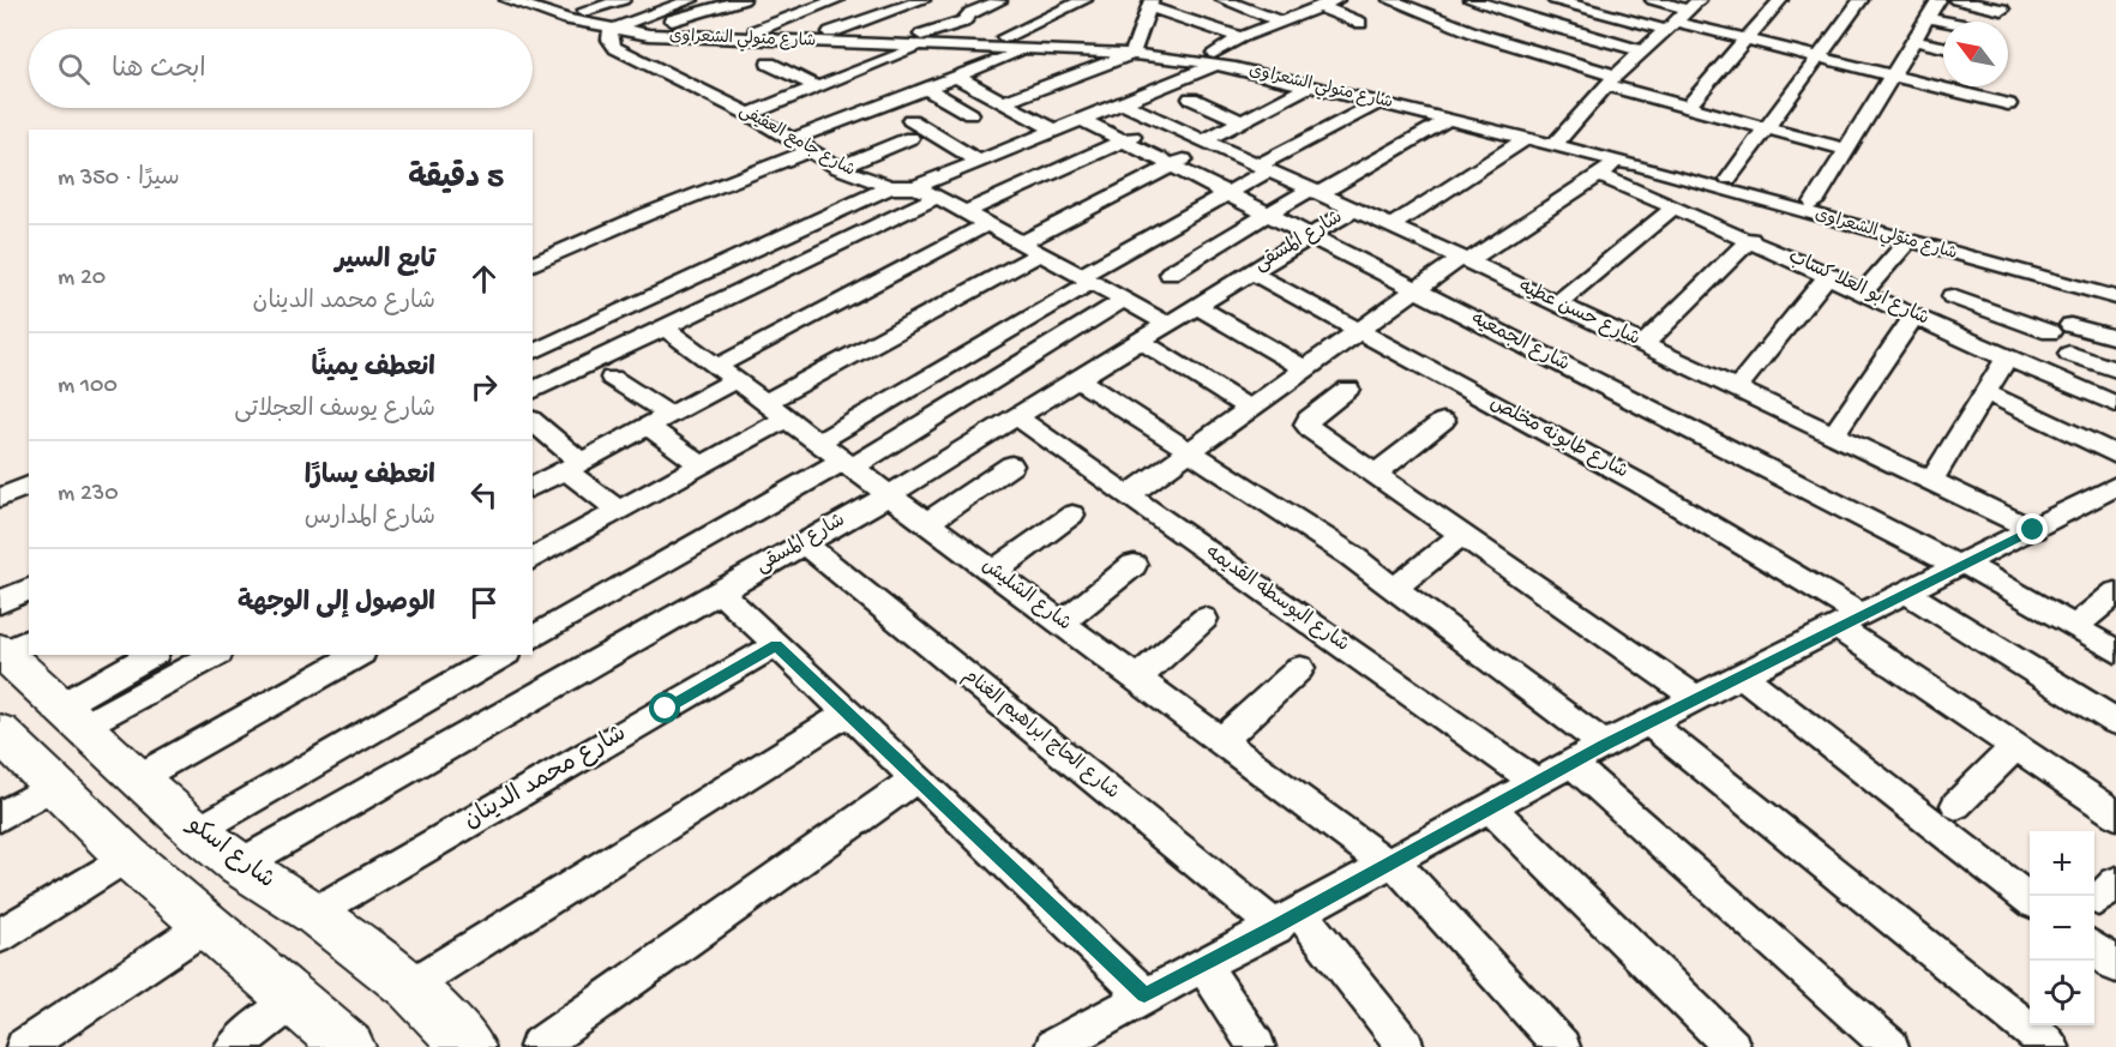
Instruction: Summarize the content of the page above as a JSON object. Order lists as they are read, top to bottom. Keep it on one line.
{"streets":{"main road":["شارع اسكو"],"street":["شارع متولي الشعراوى","شارع جامع العفيفى","شارع المسقى","شارع ابو العلا كساب","شارع حسن عطيه","شارع الجمعيه","شارع طابونه مخلص","شارع الشليش","شارع البوسطه القديمه","شارع الحاج ابراهيم الغنام","شارع محمد الدينان"]},"crossings":[["شارع متولي الشعراوى","شارع جامع العفيفى"],["شارع جامع العفيفى","شارع المسقى"],["شارع المسقى","شارع حسن عطيه"],["شارع المسقى","شارع الجمعيه"],["شارع المسقى","شارع طابونه مخلص"],["شارع المسقى","شارع الشليش"],["شارع المسقى","شارع البوسطه القديمه"],["شارع المسقى","شارع الحاج ابراهيم الغنام"],["شارع المسقى","شارع اسكو"],["شارع محمد الدينان","شارع اسكو"]],"north":"top left","page":{"search":"ابحث هنا","heading":["5 دقيقة","سيرًا · 350 m"],"list":[["تابع السير","شارع محمد الدينان","20 m"],["انعطف يمينًا","شارع يوسف العجلاتى","100 m"],["انعطف يسارًا","شارع المدارس","230 m"],"الوصول إلى الوجهة"],"map_buttons":["+","−"]}}
